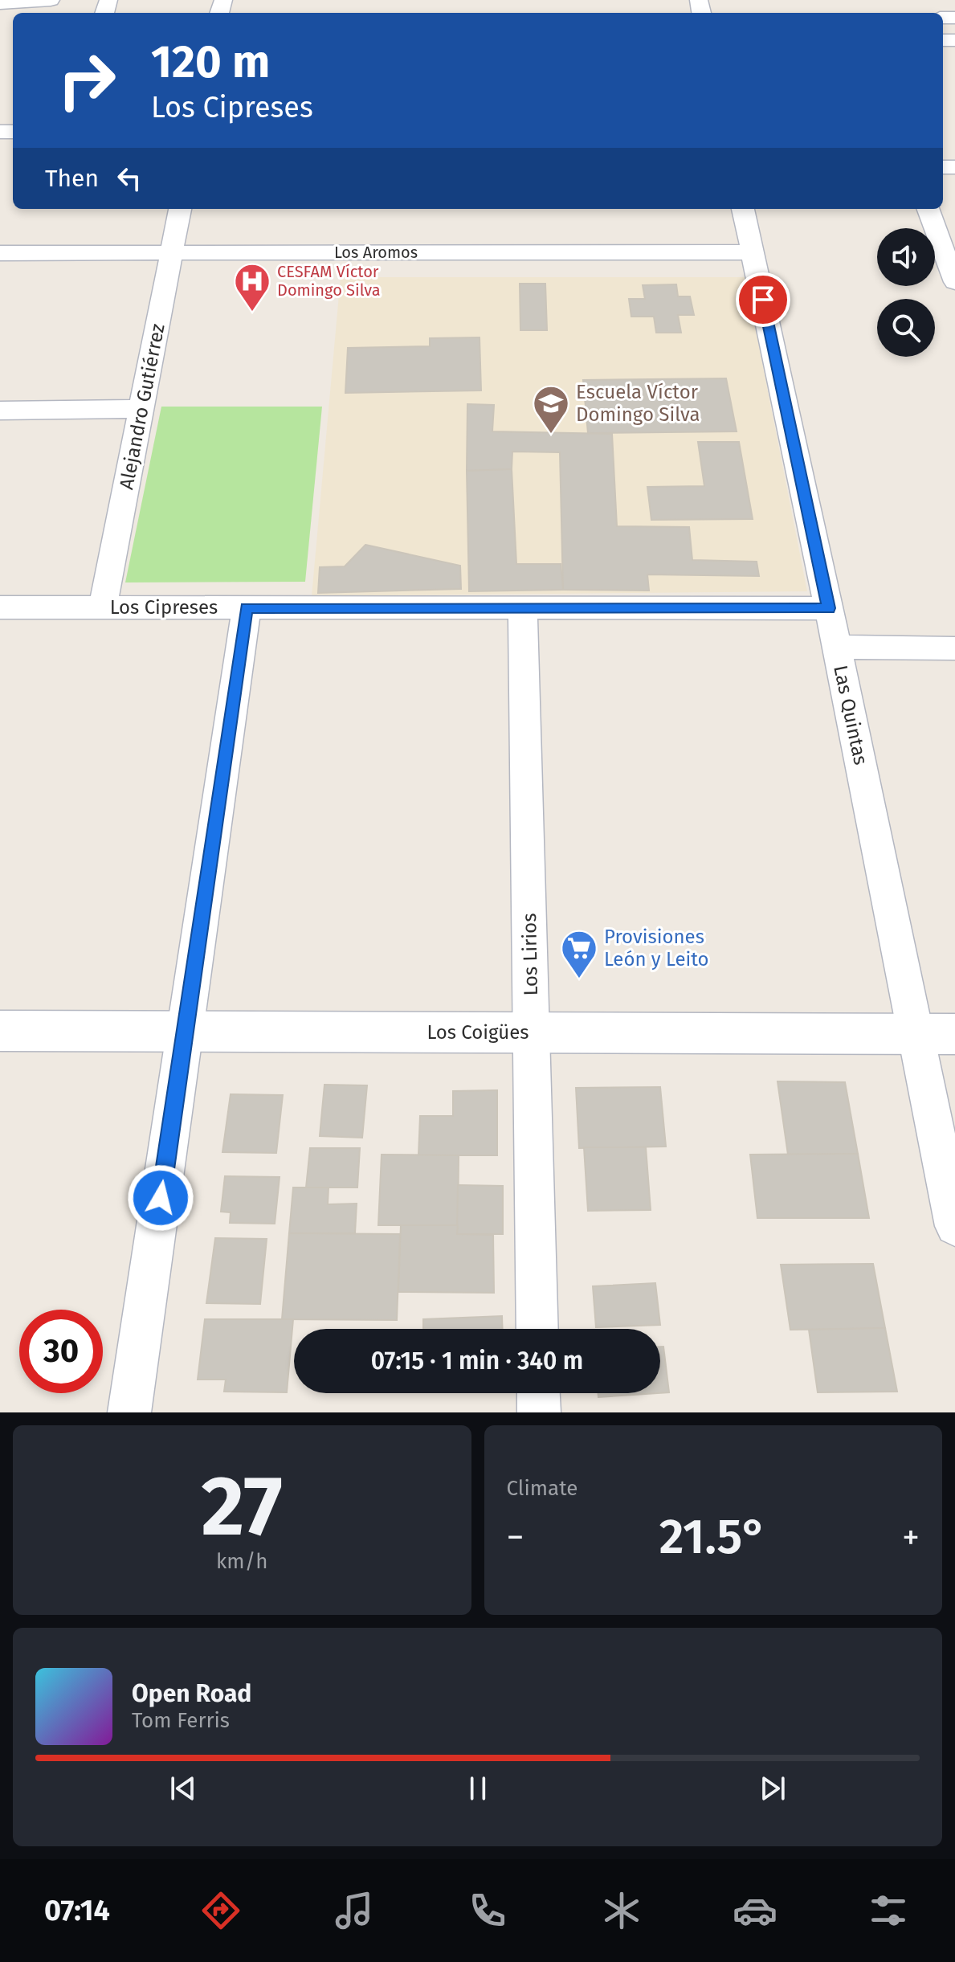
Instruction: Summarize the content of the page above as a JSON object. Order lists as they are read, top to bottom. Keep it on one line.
{"streets":{"main road":["Los Coigües"],"street":["Los Aromos","Alejandro Gutiérrez","Los Cipreses","Las Quintas","Los Lirios"]},"crossings":[["Los Aromos","Alejandro Gutiérrez"],["Los Aromos","Las Quintas"],["Alejandro Gutiérrez","Los Cipreses"],["Los Cipreses","Las Quintas"],["Los Cipreses","Los Lirios"],["Las Quintas","Los Coigües"],["Los Lirios","Los Coigües"]],"places":{"hospital":["CESFAM Víctor Domingo Silva"],"school or university":["Escuela Víctor Domingo Silva"],"supermarket":["Provisiones León y Leito"]},"page":{"turn":["120 m","Los Cipreses"],"then":"Then","limit":"30","trip":"07:15 · 1 min · 340 m","tile":[["27","km/h"],"Climate"],"heat":["−","21.5°","+"],"song":["Open Road","Tom Ferris"],"tabs":"07:14"}}
